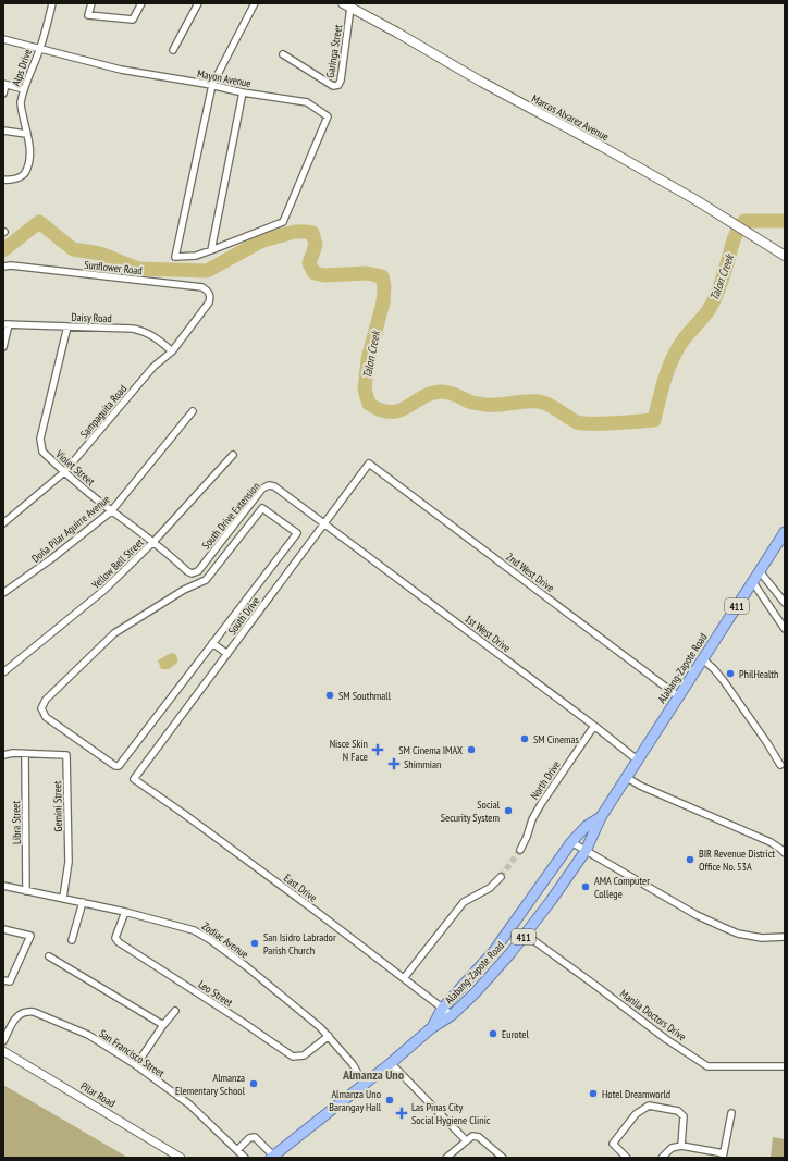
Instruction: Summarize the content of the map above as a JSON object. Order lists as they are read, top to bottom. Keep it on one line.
{"streets":{"highway":["411","Alabang-Zapote Road"],"main road":["Marcos Alvarez Avenue"],"street":["Garinga Street","Alps Drive","Mayon Avenue","Sunflower Road","Daisy Road","Sampaguita Road","Violet Street","South Drive Extension","Doña Pilar Aguirre Avenue","Yellow Bell Street","2nd West Drive","South Drive","1st West Drive","North Drive","Gemini Street","Libra Street","East Drive","Zodiac Avenue","Leo Street","Manila Doctors Drive","San Francisco Street","Pilar Road"]},"crossings":[["Garinga Street","Marcos Alvarez Avenue"],["Alps Drive","Mayon Avenue"],["Sunflower Road","Sampaguita Road"],["Daisy Road","Sampaguita Road"],["Daisy Road","Violet Street"],["Sampaguita Road","Violet Street"],["Violet Street","South Drive Extension"],["Violet Street","Doña Pilar Aguirre Avenue"],["Violet Street","Yellow Bell Street"],["South Drive Extension","South Drive"],["South Drive Extension","1st West Drive"],["2nd West Drive","South Drive"],["2nd West Drive","Alabang-Zapote Road"],["South Drive","1st West Drive"],["South Drive","East Drive"],["1st West Drive","Alabang-Zapote Road"],["1st West Drive","North Drive"],["Alabang-Zapote Road","East Drive"],["Alabang-Zapote Road","Zodiac Avenue"],["Alabang-Zapote Road","Manila Doctors Drive"],["Gemini Street","Libra Street"],["Gemini Street","Zodiac Avenue"],["Libra Street","Zodiac Avenue"],["Zodiac Avenue","Leo Street"]],"districts":["Almanza Uno"],"water":["Talon Creek"],"places":{"other":["PhilHealth","SM Southmall","SM Cinemas","SM Cinema IMAX","Social Security System","BIR Revenue District Office No. 53A","AMA Computer College","San Isidro Labrador Parish Church","Eurotel","Almanza Elementary School","Hotel Dreamworld","Almanza Uno Barangay Hall"],"health":["Nisce Skin N Face","Shimmian","Las Pinas City Social Hygiene Clinic"]}}
